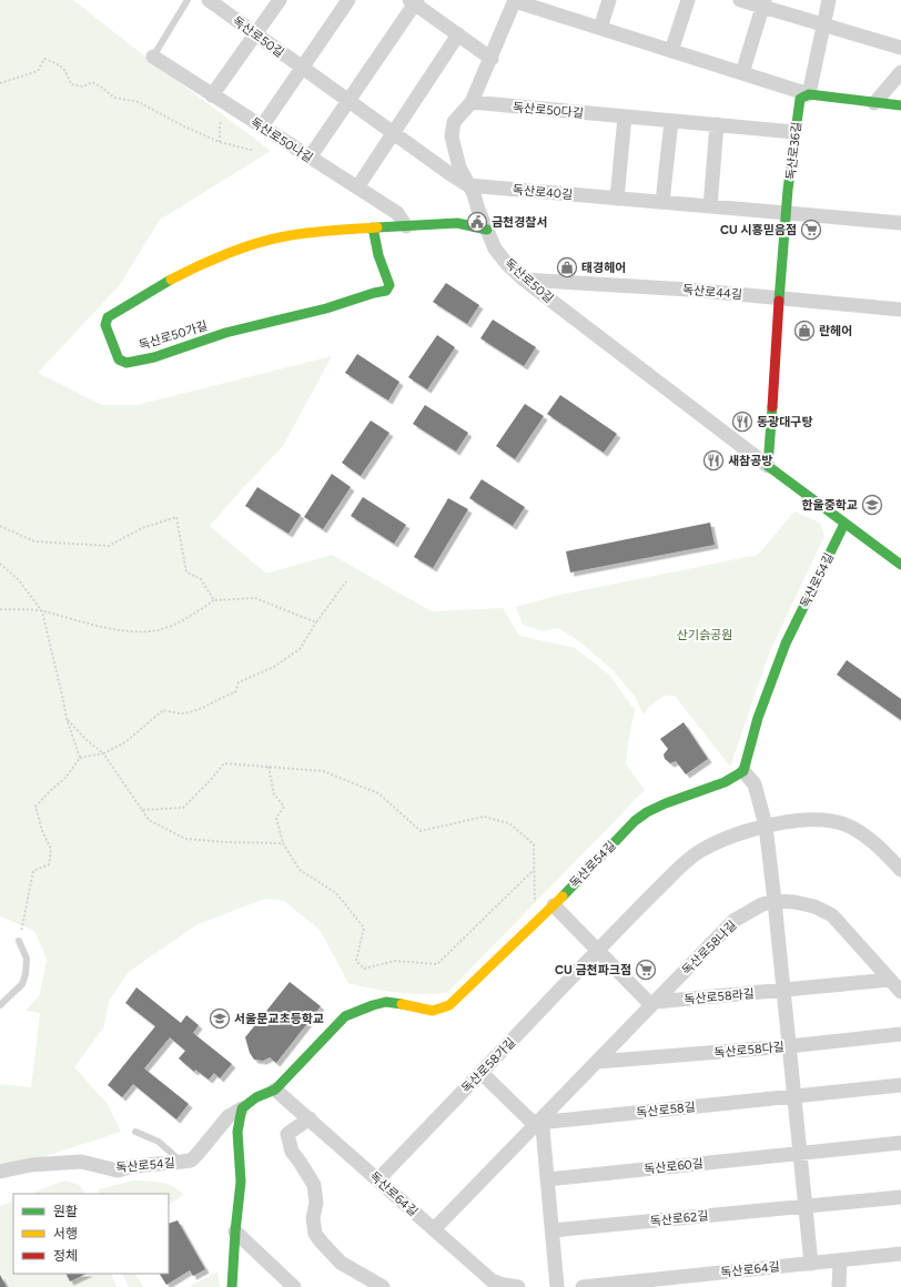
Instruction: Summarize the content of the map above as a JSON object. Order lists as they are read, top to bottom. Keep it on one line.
{"streets":{"street":["독산로50길","독산로50다길","독산로50나길","독산로36길","독산로40길","독산로44길","독산로50가길","독산로54길","독산로58나길","독산로58라길","독산로58다길","독산로58가길","독산로58길","독산로60길","독산로64길","독산로62길"]},"crossings":[["독산로50길","독산로40길"],["독산로50길","독산로44길"],["독산로50길","독산로50가길"],["독산로50길","독산로54길"],["독산로50나길","독산로50가길"],["독산로36길","독산로40길"],["독산로54길","독산로64길"],["독산로58나길","독산로58라길"],["독산로58나길","독산로58다길"],["독산로58나길","독산로58길"],["독산로58나길","독산로64길"],["독산로58가길","독산로64길"]],"parks":["산기슭공원"],"places":{"public building":["금천경찰서"],"supermarket":["CU 시흥믿음점","CU 금천파크점"],"shop":["태경헤어","란헤어"],"restaurant":["동광대구탕","새참공방"],"school or university":["한울중학교","서울문교초등학교"]},"legend":["원활","서행","정체"]}
